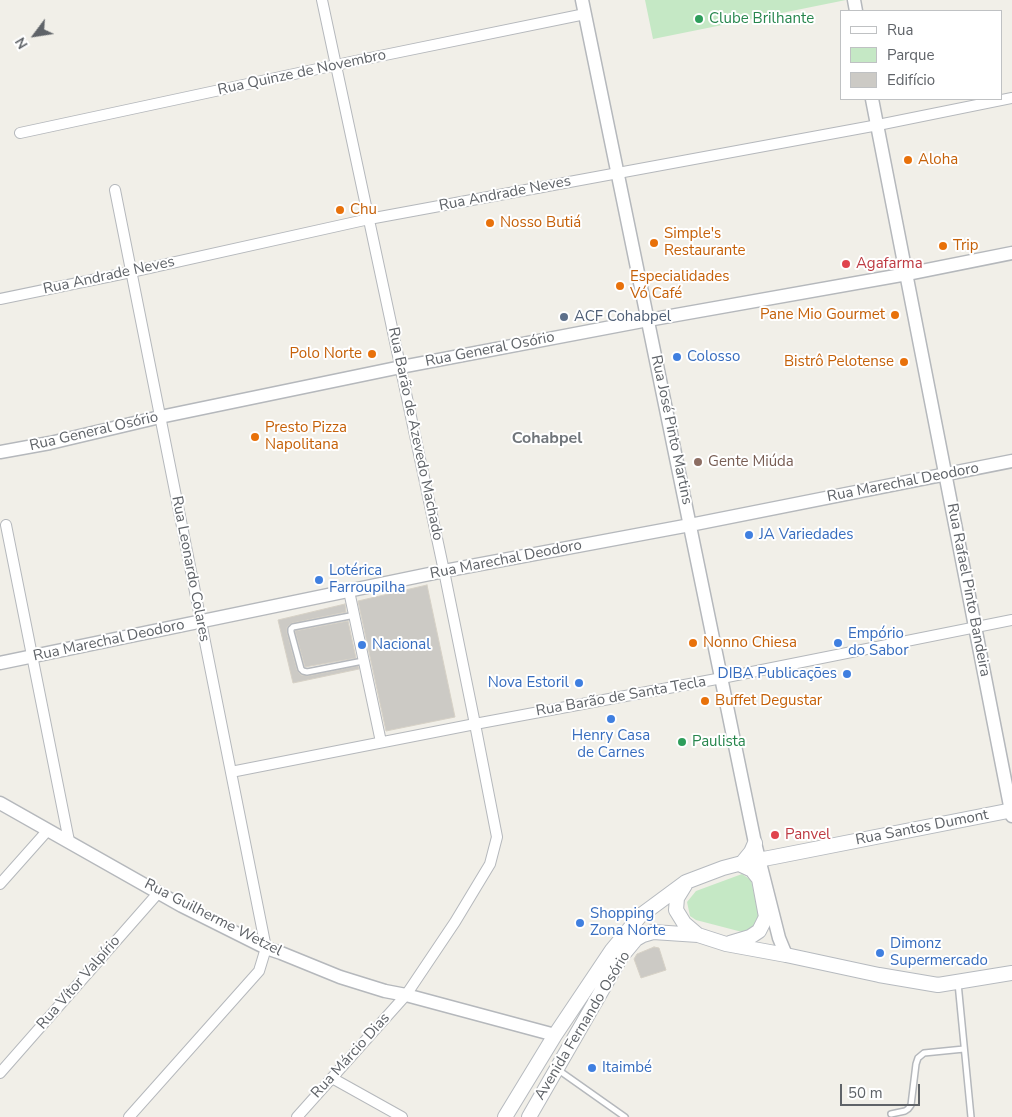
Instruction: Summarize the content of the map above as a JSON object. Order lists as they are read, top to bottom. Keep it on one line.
{"streets":{"main road":["Rua Santos Dumont","Avenida Fernando Osório"],"street":["Rua Quinze de Novembro","Rua Andrade Neves","Rua General Osório","Rua José Pinto Martins","Rua Barão de Azevedo Machado","Rua Marechal Deodoro","Rua Leonardo Colares","Rua Rafael Pinto Bandeira","Rua Barão de Santa Tecla","Rua Guilherme Wetzel","Rua Vítor Valpírio","Rua Márcio Dias"]},"crossings":[["Rua Quinze de Novembro","Rua José Pinto Martins"],["Rua Quinze de Novembro","Rua Barão de Azevedo Machado"],["Rua Andrade Neves","Rua José Pinto Martins"],["Rua Andrade Neves","Rua Barão de Azevedo Machado"],["Rua Andrade Neves","Rua Leonardo Colares"],["Rua Andrade Neves","Rua Rafael Pinto Bandeira"],["Rua General Osório","Rua José Pinto Martins"],["Rua General Osório","Rua Barão de Azevedo Machado"],["Rua General Osório","Rua Leonardo Colares"],["Rua General Osório","Rua Rafael Pinto Bandeira"],["Rua José Pinto Martins","Rua Marechal Deodoro"],["Rua José Pinto Martins","Rua Barão de Santa Tecla"],["Rua José Pinto Martins","Rua Santos Dumont"],["Rua José Pinto Martins","Avenida Fernando Osório"],["Rua Barão de Azevedo Machado","Rua Marechal Deodoro"],["Rua Barão de Azevedo Machado","Rua Barão de Santa Tecla"],["Rua Barão de Azevedo Machado","Rua Guilherme Wetzel"],["Rua Barão de Azevedo Machado","Rua Márcio Dias"],["Rua Marechal Deodoro","Rua Leonardo Colares"],["Rua Marechal Deodoro","Rua Rafael Pinto Bandeira"],["Rua Leonardo Colares","Rua Barão de Santa Tecla"],["Rua Leonardo Colares","Rua Guilherme Wetzel"],["Rua Rafael Pinto Bandeira","Rua Barão de Santa Tecla"],["Rua Rafael Pinto Bandeira","Rua Santos Dumont"],["Rua Santos Dumont","Avenida Fernando Osório"],["Rua Guilherme Wetzel","Rua Vítor Valpírio"],["Rua Guilherme Wetzel","Avenida Fernando Osório"],["Rua Guilherme Wetzel","Rua Márcio Dias"]],"districts":["Cohabpel"],"places":["Clube Brilhante","Aloha","Chu","Nosso Butiá","Simple's Restaurante","Trip","Agafarma","Especialidades Vó Café","Pane Mio Gourmet","ACF Cohabpel","Polo Norte","Colosso","Bistrô Pelotense","Presto Pizza Napolitana","Gente Miúda","JA Variedades","Lotérica Farroupilha","Nonno Chiesa","Empório do Sabor","Nacional","DIBA Publicações","Nova Estoril","Buffet Degustar","Henry Casa de Carnes","Paulista","Panvel","Shopping Zona Norte","Dimonz Supermercado","Itaimbé"],"legend":["Rua","Parque","Edifício"],"scale_bar":"50 m","north":"bottom left"}
